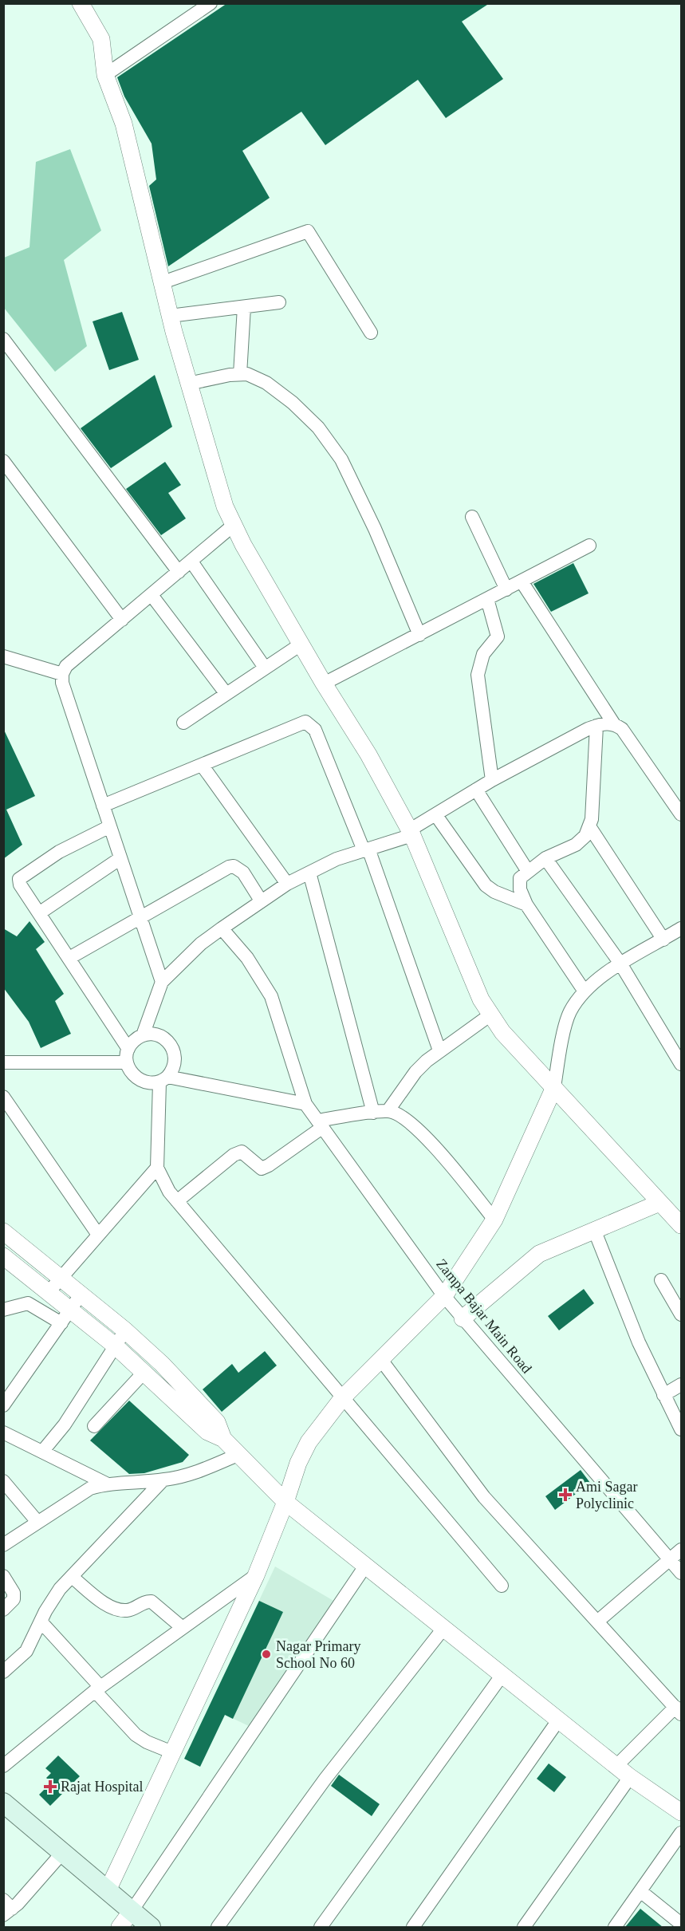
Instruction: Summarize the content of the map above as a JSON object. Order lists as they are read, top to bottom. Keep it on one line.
{"streets":{"street":["Zampa Bajar Main Road"]},"places":{"health":["Ami Sagar Polyclinic","Rajat Hospital"],"other":["Nagar Primary School No 60"]}}
